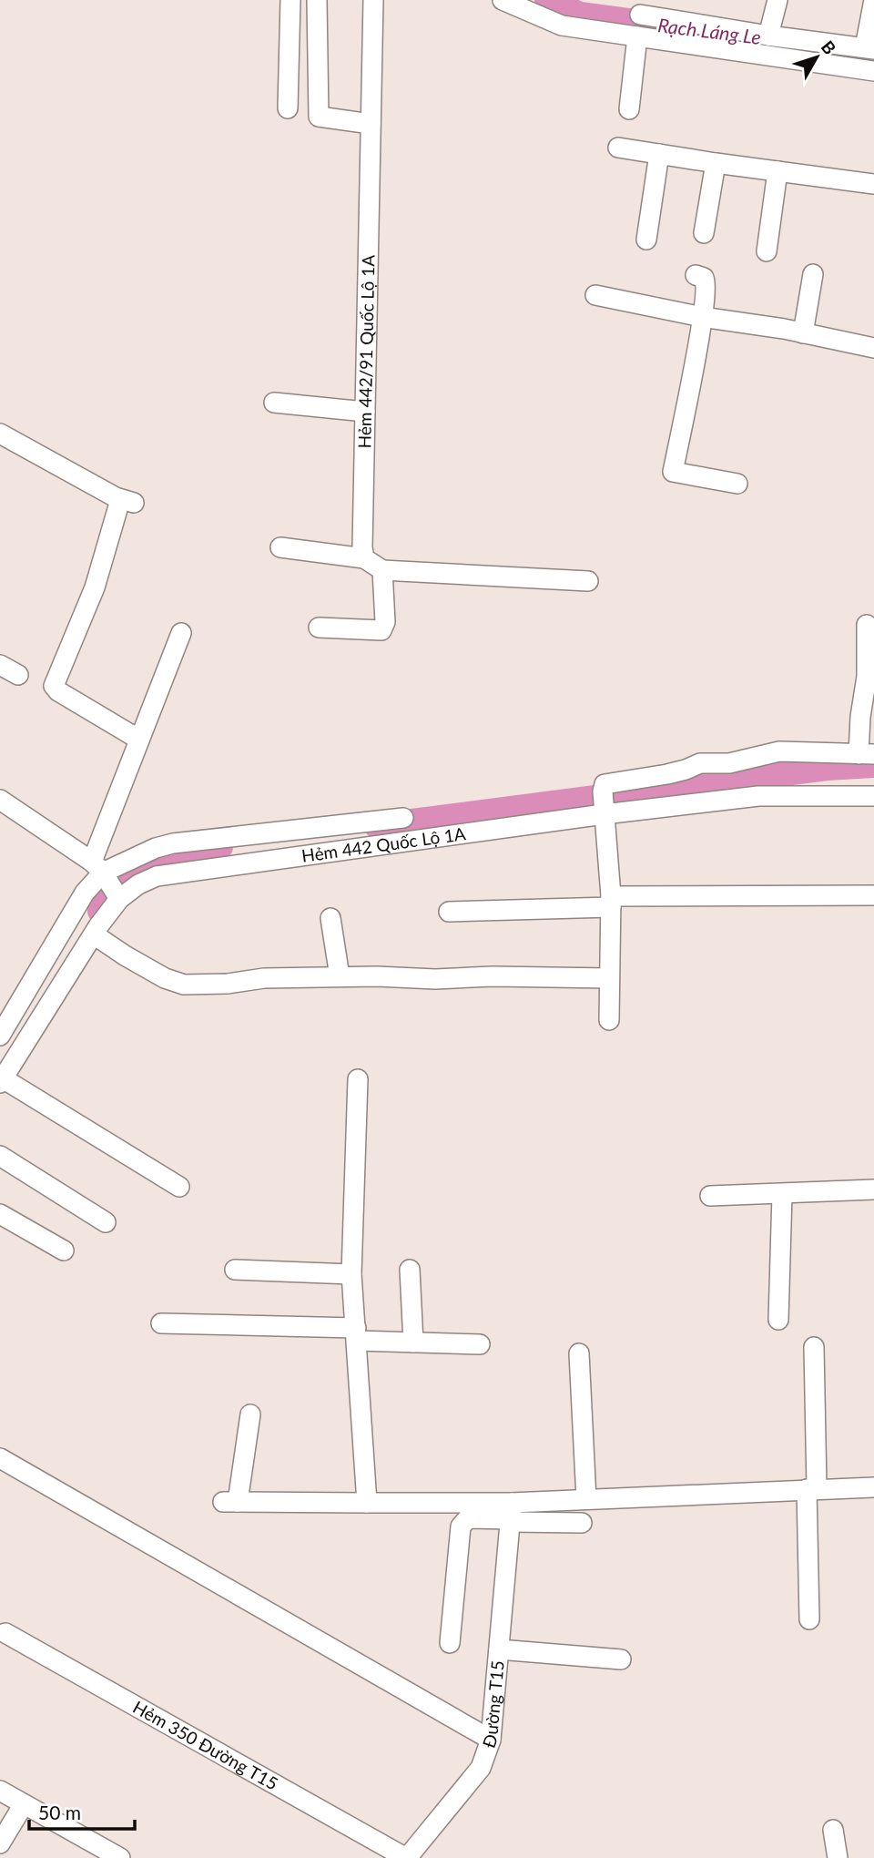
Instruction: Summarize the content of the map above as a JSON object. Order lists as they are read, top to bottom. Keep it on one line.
{"streets":{"street":["Hẻm 442/91 Quốc Lộ 1A","Hẻm 442 Quốc Lộ 1A","Đường T15","Hẻm 350 Đường T15"]},"crossings":[["Đường T15","Hẻm 350 Đường T15"]],"water":["Rạch Láng Le"],"scale_bar":"50 m","north":"top right"}
